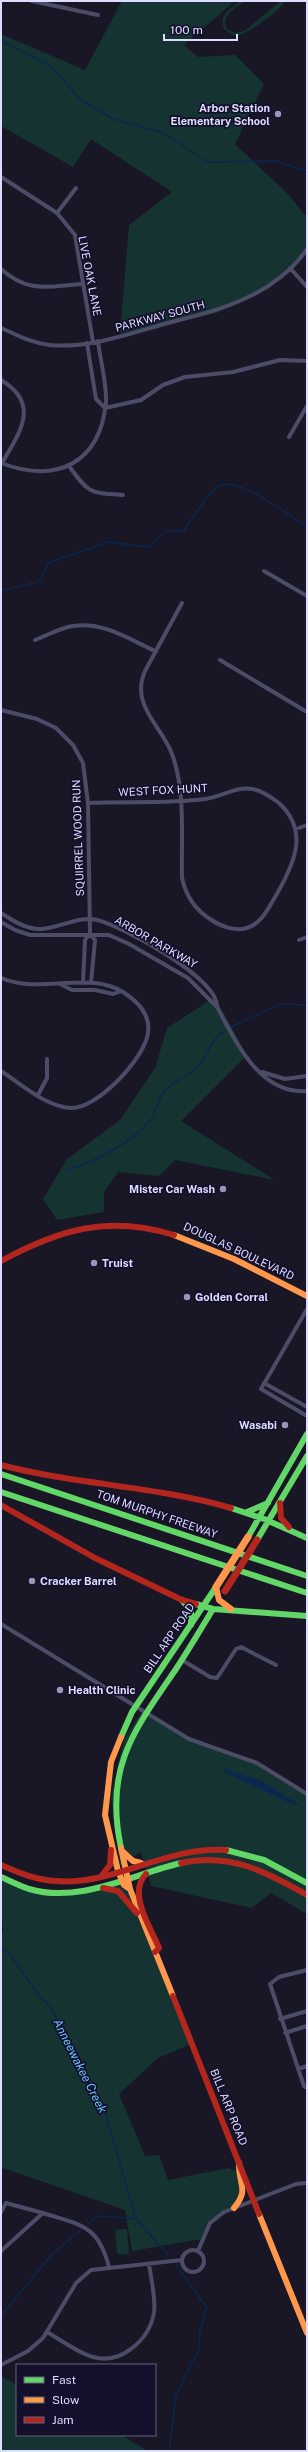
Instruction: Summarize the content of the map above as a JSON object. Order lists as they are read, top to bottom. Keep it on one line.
{"streets":{"main road":["DOUGLAS BOULEVARD","TOM MURPHY FREEWAY","BILL ARP ROAD"],"street":["LIVE OAK LANE","PARKWAY SOUTH","WEST FOX HUNT","SQUIRREL WOOD RUN","ARBOR PARKWAY"]},"crossings":[["LIVE OAK LANE","PARKWAY SOUTH"],["WEST FOX HUNT","SQUIRREL WOOD RUN"],["SQUIRREL WOOD RUN","ARBOR PARKWAY"]],"water":["Anneewakee Creek"],"places":["Arbor Station Elementary School","Mister Car Wash","Truist","Golden Corral","Wasabi","Cracker Barrel","Health Clinic"],"legend":["Fast","Slow","Jam"],"scale_bar":"100 m"}
